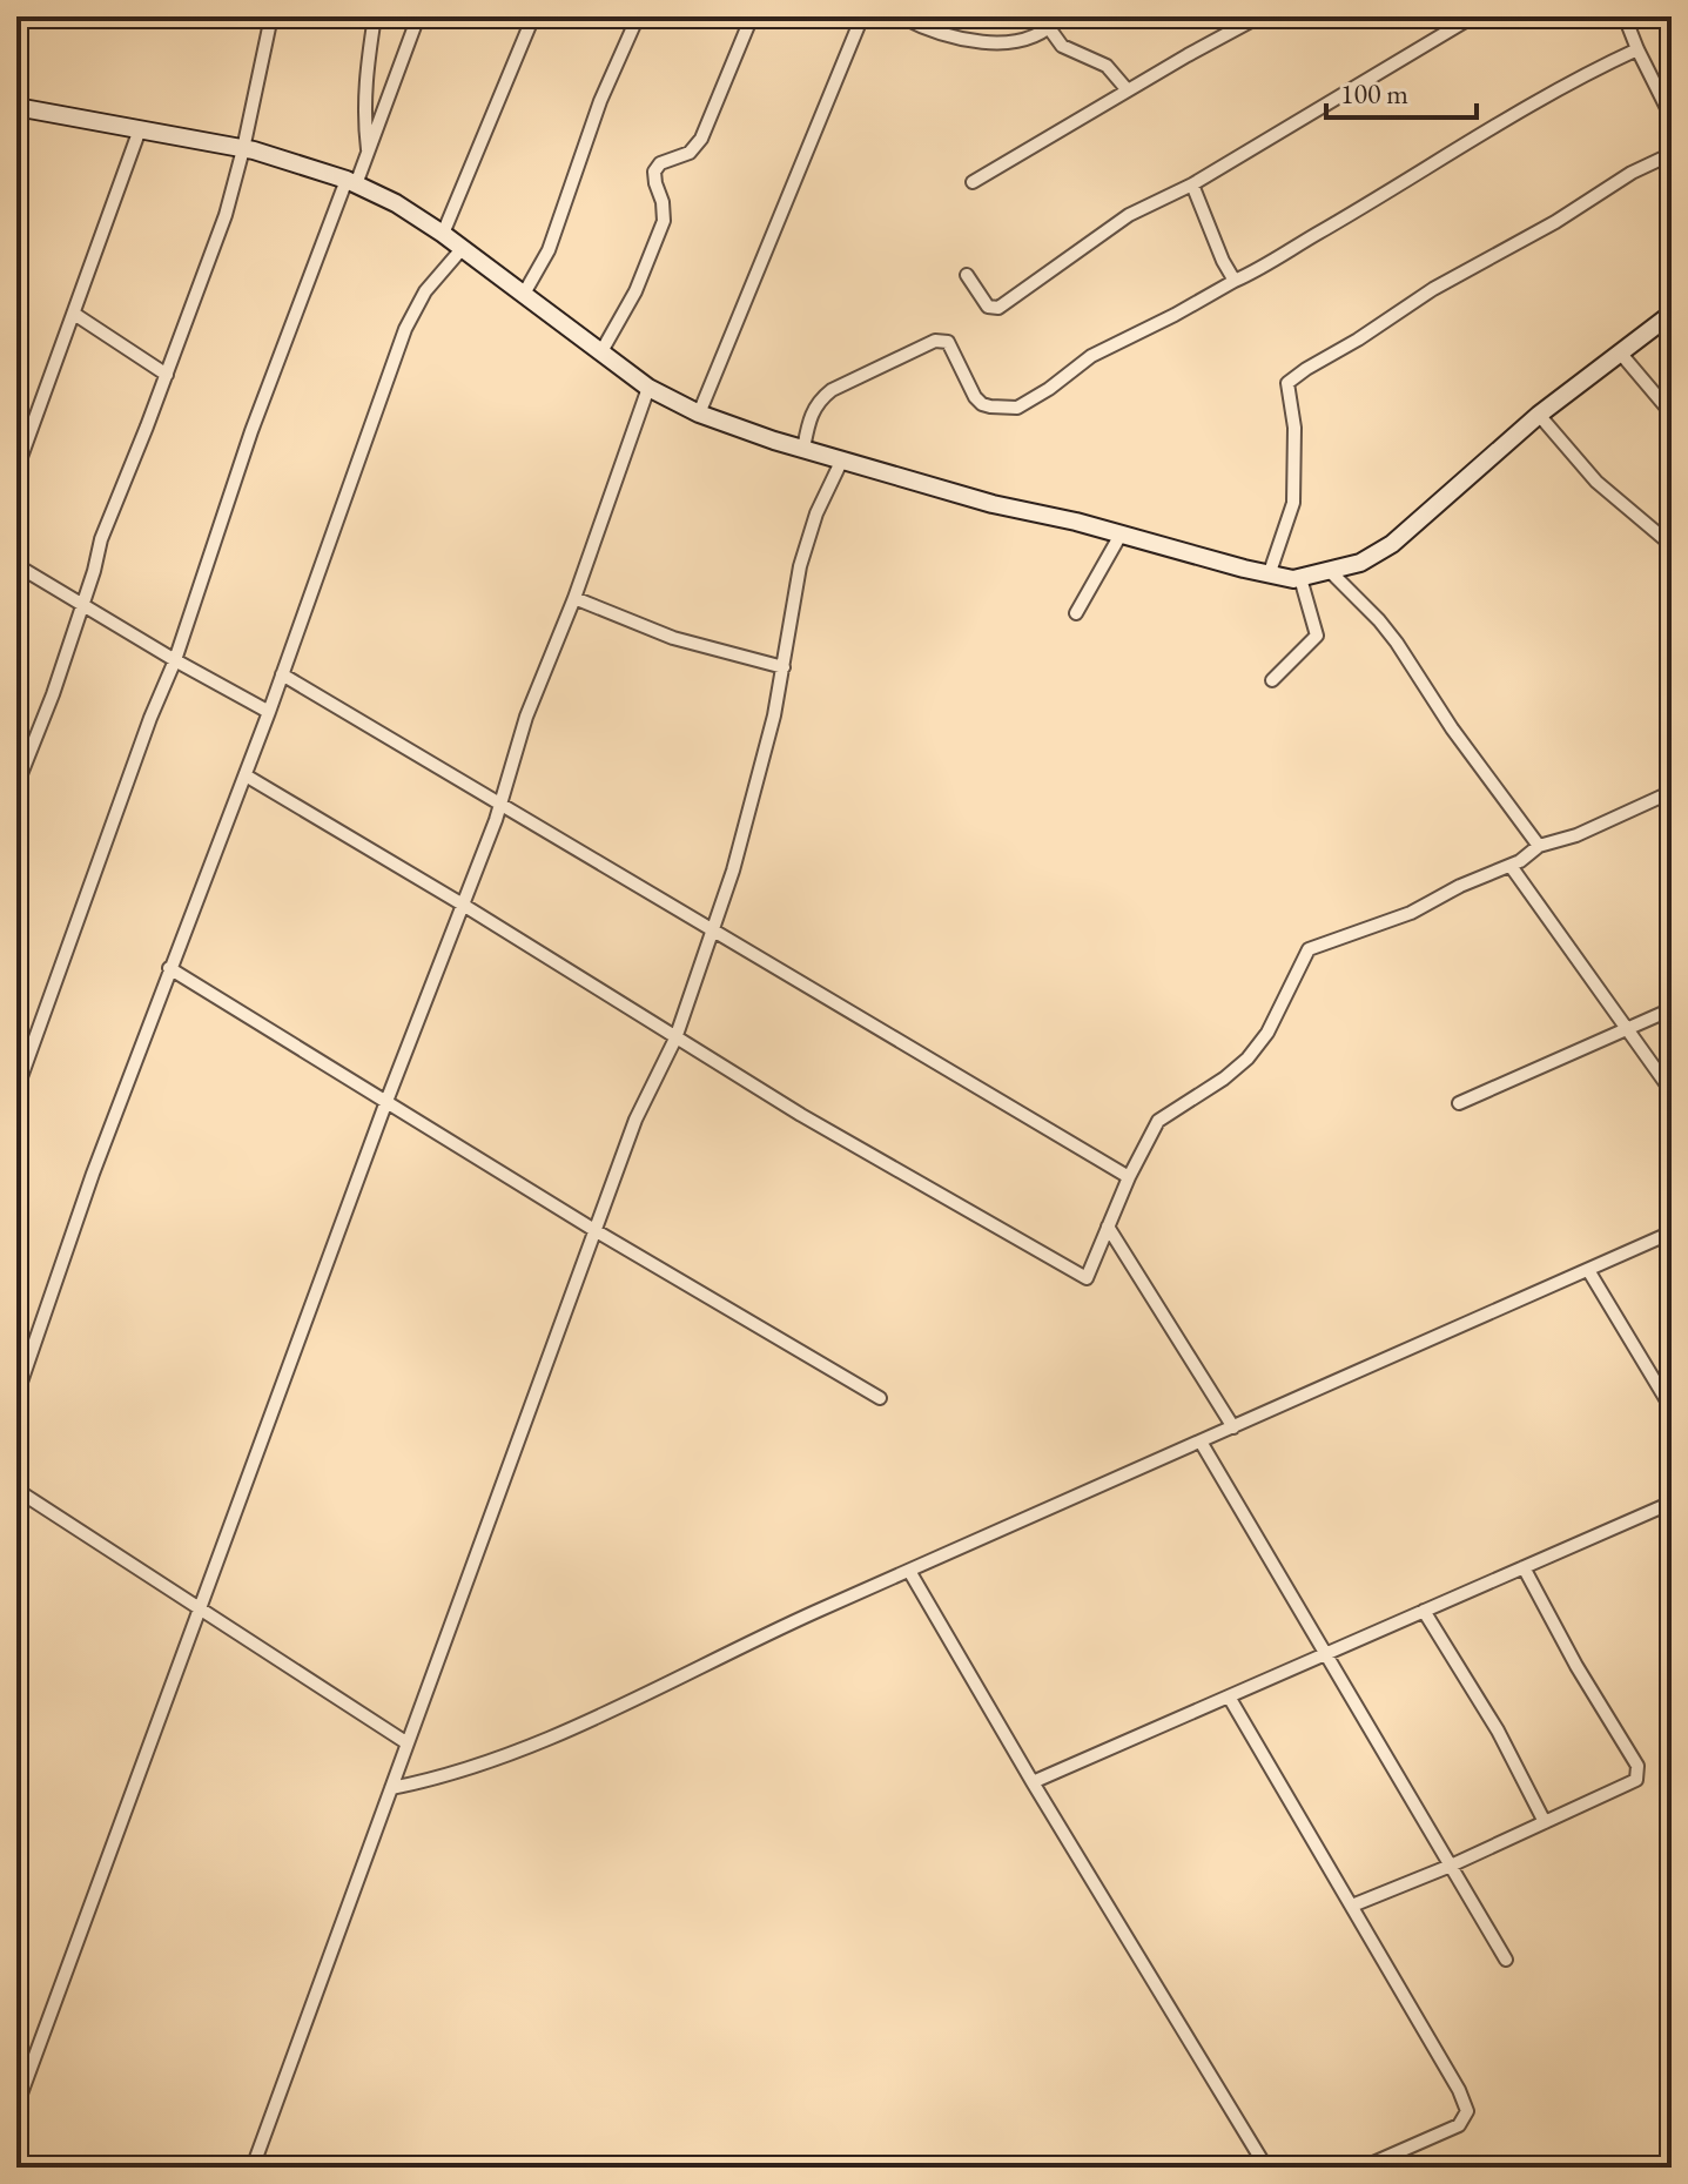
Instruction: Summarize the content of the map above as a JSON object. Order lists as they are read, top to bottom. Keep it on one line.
{"scale_bar":"100 m"}
